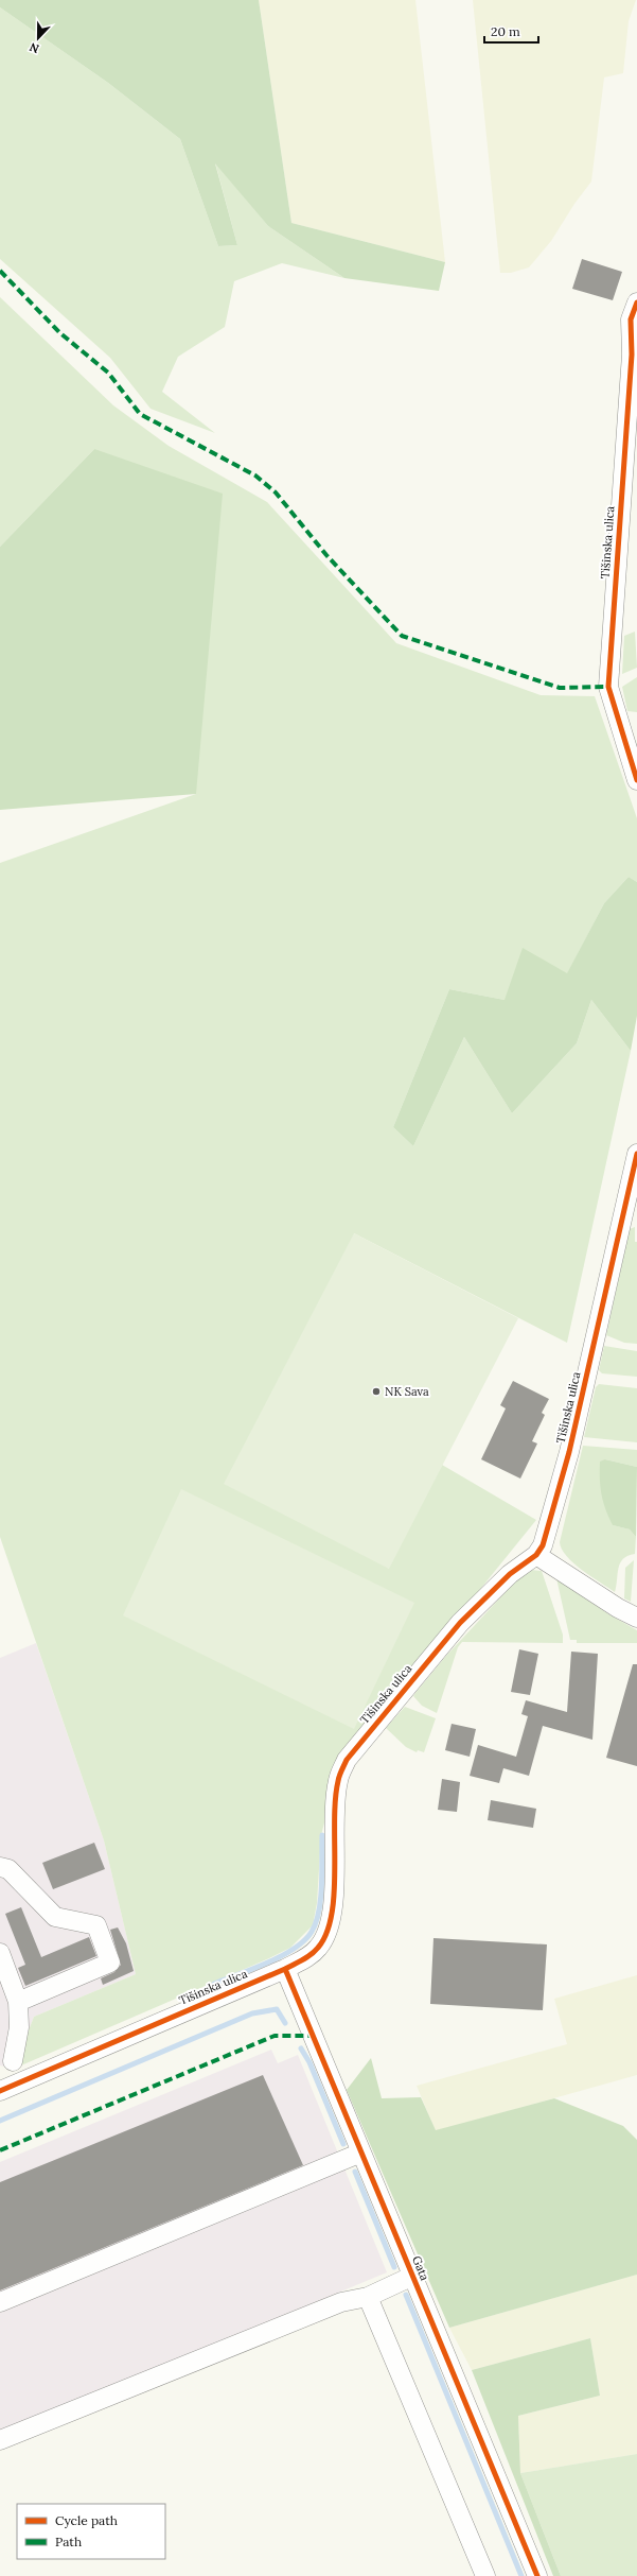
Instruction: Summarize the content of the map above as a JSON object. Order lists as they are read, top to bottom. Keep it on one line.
{"streets":{"street":["Tišinska ulica","Gata"]},"crossings":[["Tišinska ulica","Gata"]],"places":["NK Sava"],"legend":["Cycle path","Path"],"scale_bar":"20 m","north":"bottom"}
